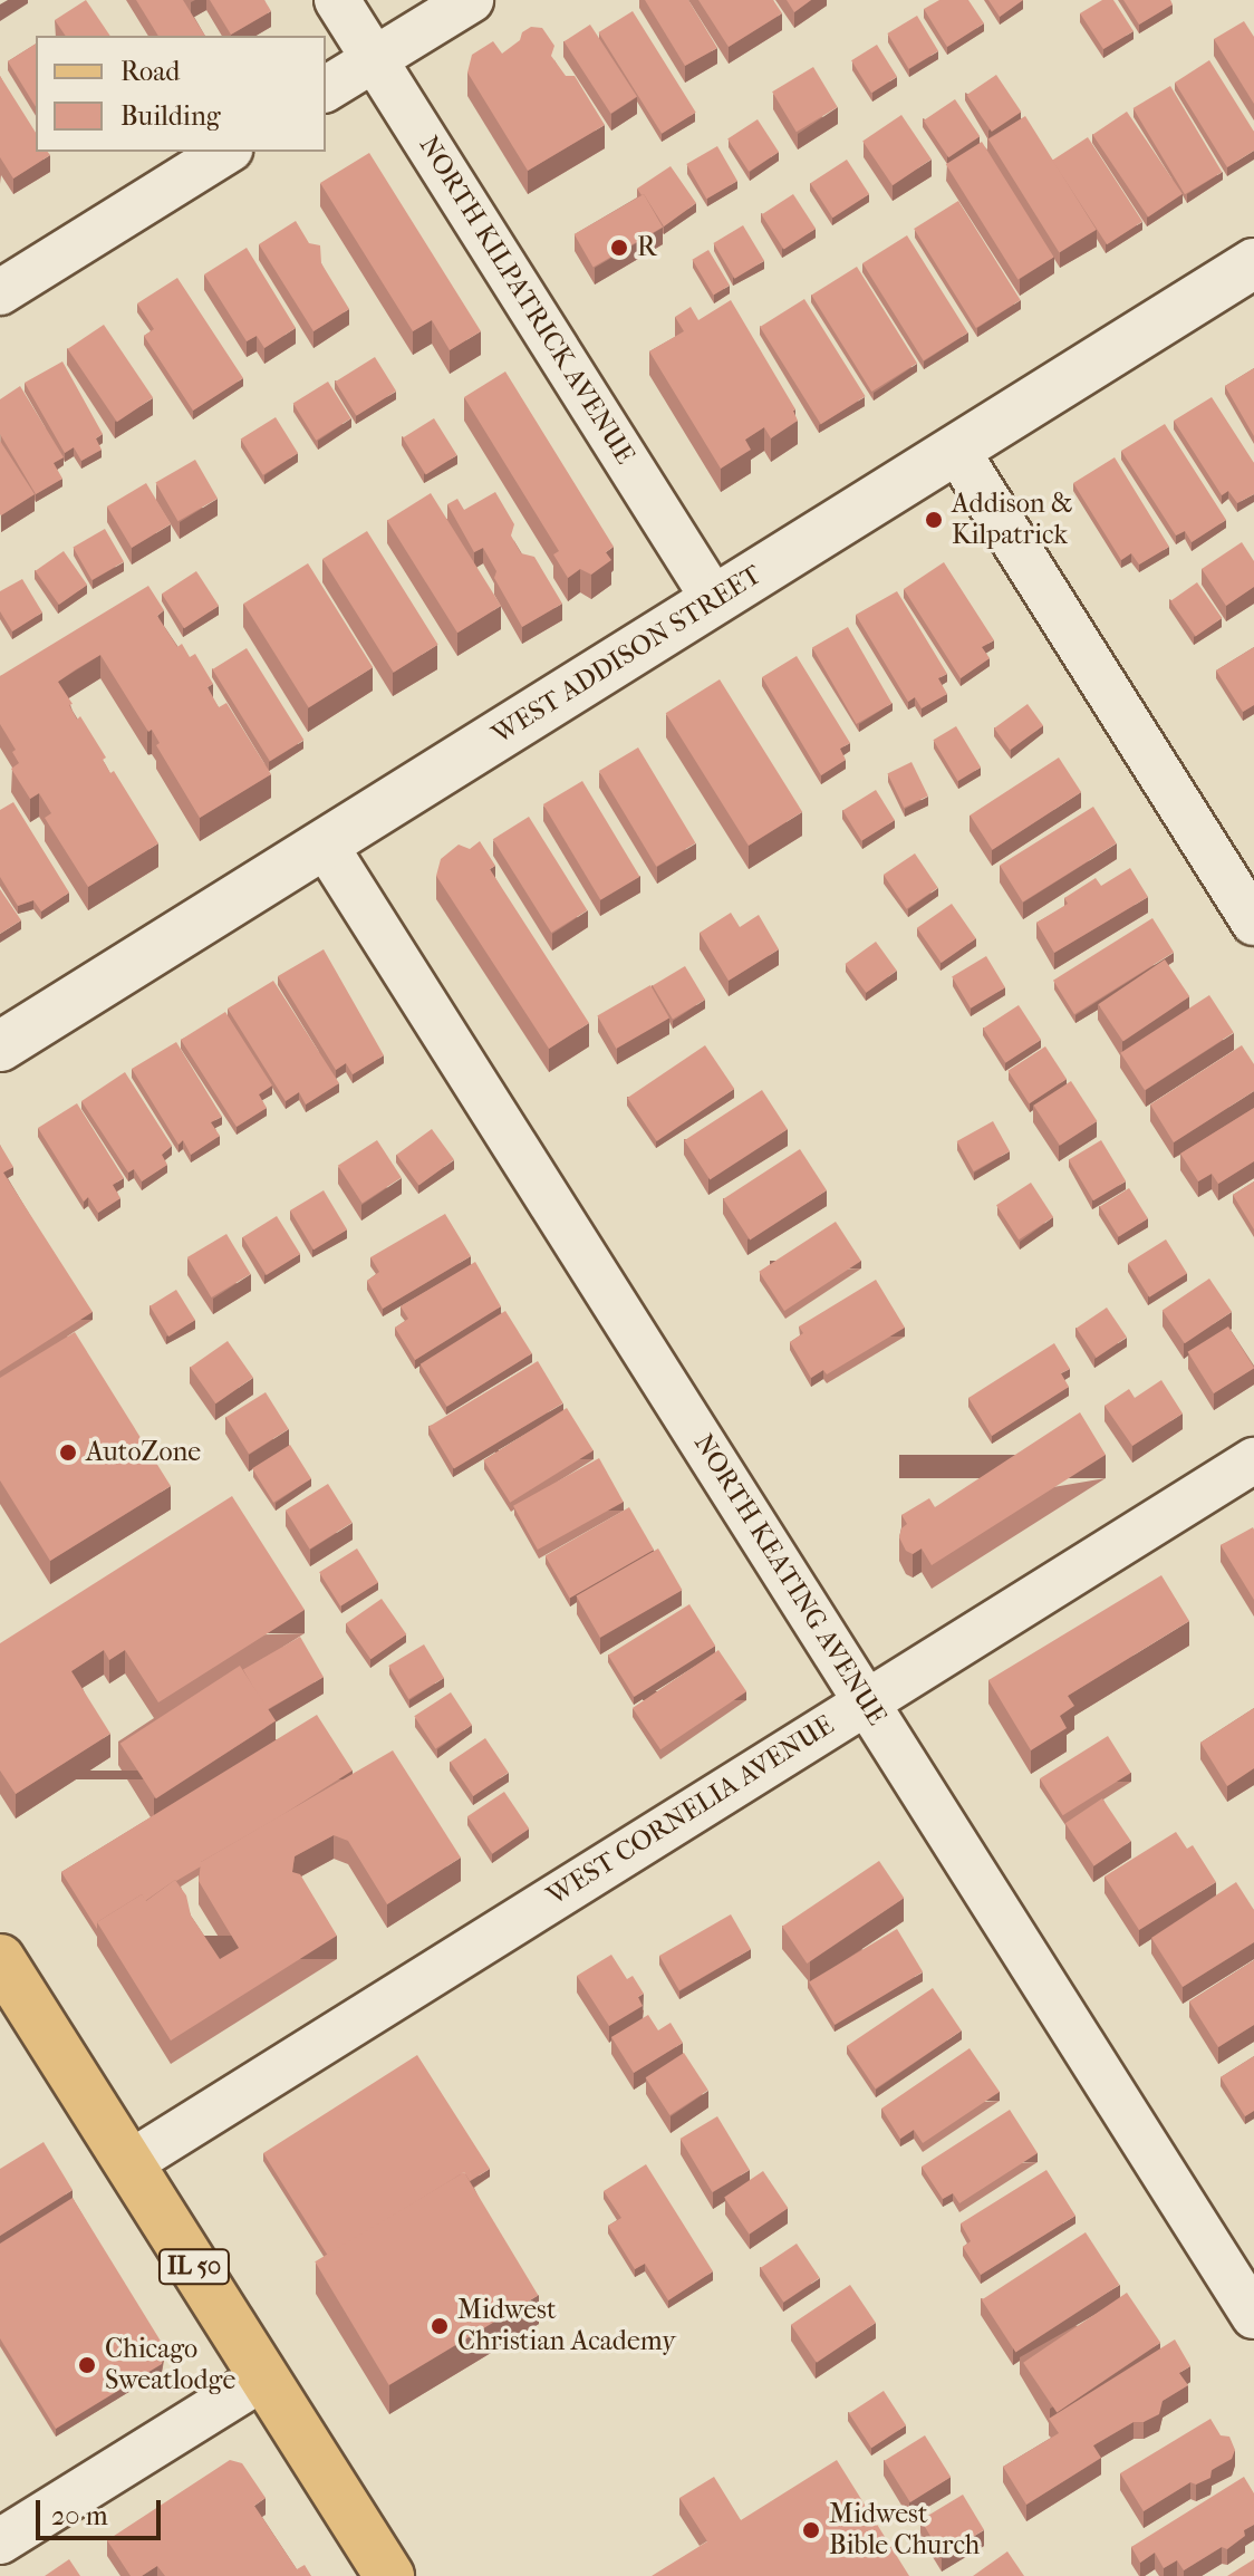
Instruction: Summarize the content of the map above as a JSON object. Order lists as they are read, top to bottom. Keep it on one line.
{"streets":{"main road":["WEST ADDISON STREET","IL 50"],"street":["NORTH KILPATRICK AVENUE","NORTH KEATING AVENUE","WEST CORNELIA AVENUE"]},"crossings":[["NORTH KILPATRICK AVENUE","WEST ADDISON STREET"],["WEST ADDISON STREET","NORTH KEATING AVENUE"],["NORTH KEATING AVENUE","WEST CORNELIA AVENUE"],["WEST CORNELIA AVENUE","IL 50"]],"places":["R","Addison & Kilpatrick","AutoZone","Midwest Christian Academy","Chicago Sweatlodge","Midwest Bible Church"],"legend":["Road","Building"],"scale_bar":"20 m"}
